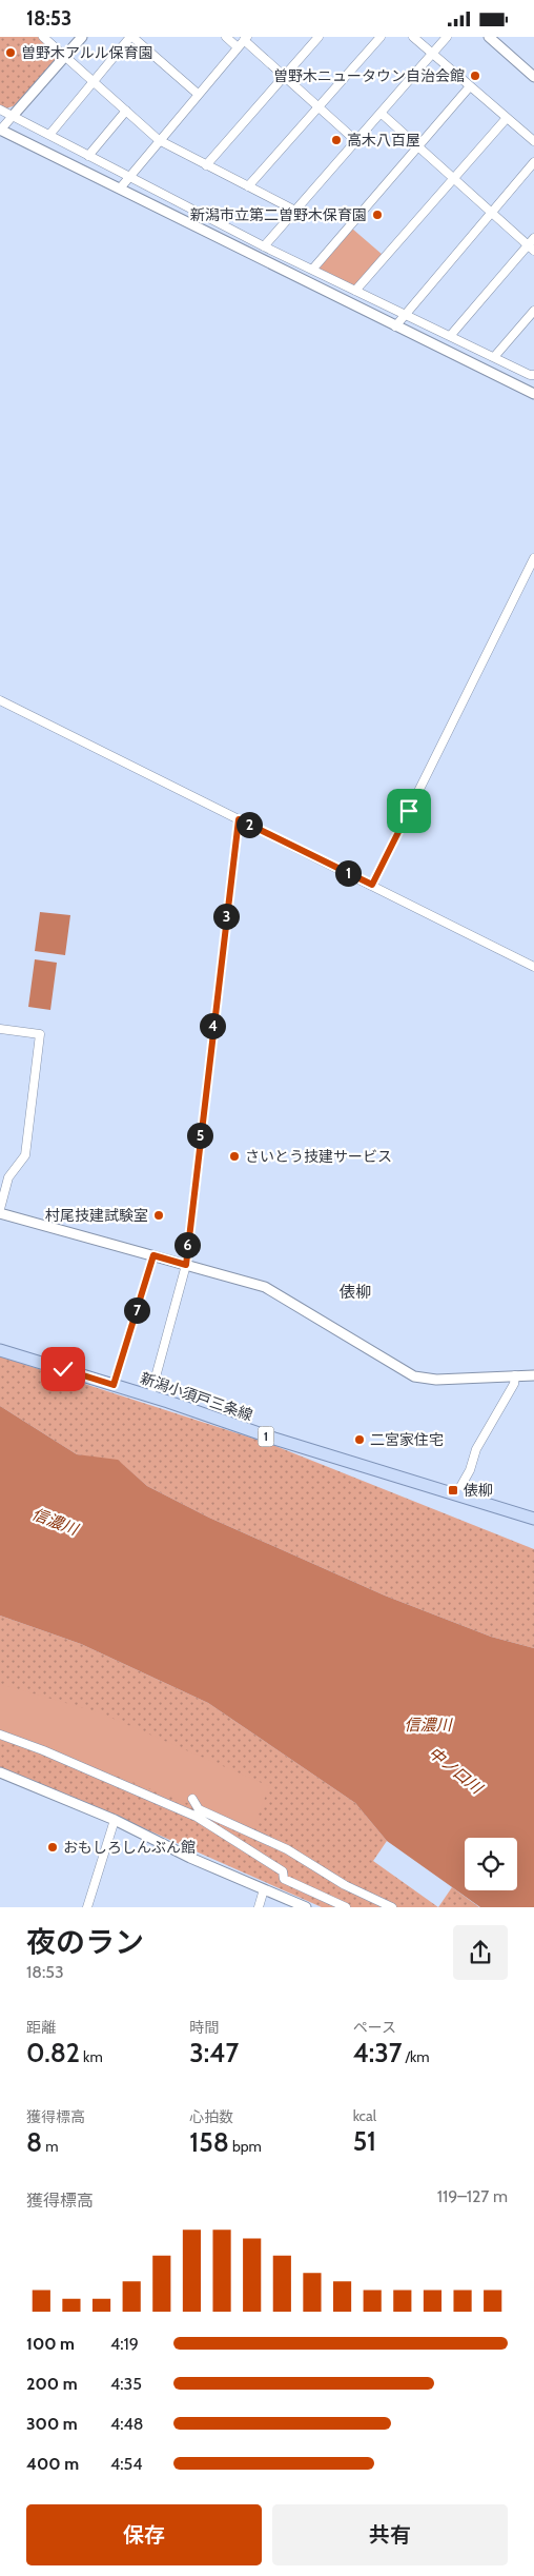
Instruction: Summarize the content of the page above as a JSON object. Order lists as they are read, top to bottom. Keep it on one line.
{"streets":{"main road":["新潟小須戸三条線","1"]},"districts":["俵柳"],"water":["信濃川","中ノ口川"],"places":{"other":["曽野木アルル保育園","曽野木ニュータウン自治会館","高木八百屋","新潟市立第二曽野木保育園","さいとう技建サービス","村尾技建試験室","二宮家住宅","おもしろしんぶん館"],"transit":["俵柳"]},"page":{"status":"18:53","pins":["2","1","3","4","5","6","7"],"heading":["夜のラン","18:53"],"stats":[["距離","0.82 km"],["時間","3:47"],["ペース","4:37 /km"],["獲得標高","8 m"],["心拍数","158 bpm"],["kcal","51"]],"chart":["獲得標高","119–127 m"],"list":[{"name":"100 m","note":"4:19"},{"name":"200 m","note":"4:35"},{"name":"300 m","note":"4:48"},{"name":"400 m","note":"4:54"}],"buttons":["保存","共有"]}}
